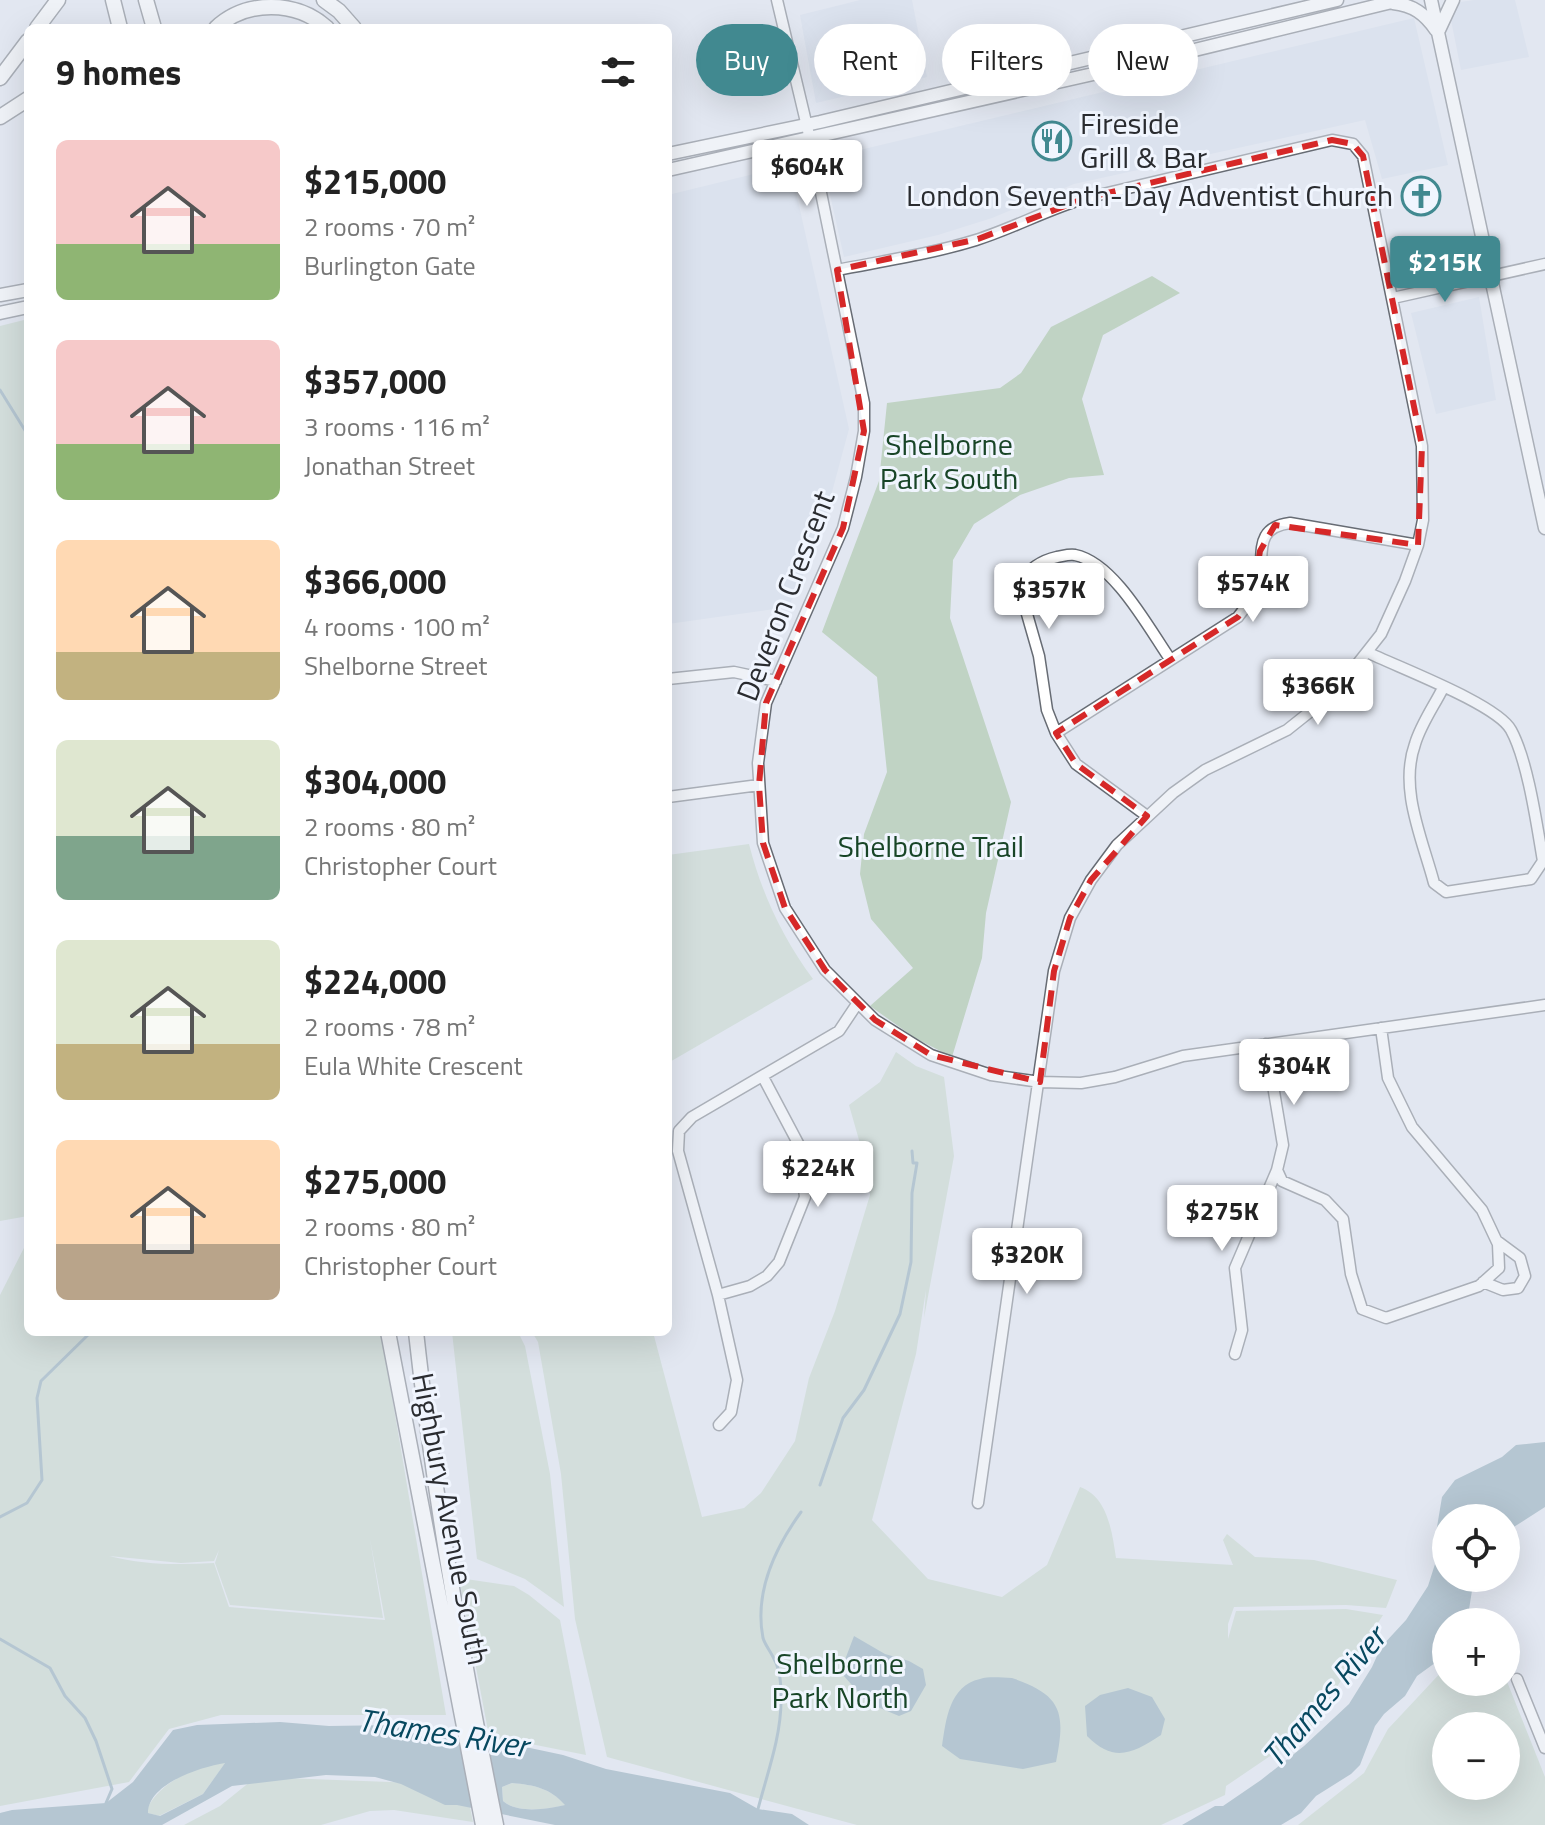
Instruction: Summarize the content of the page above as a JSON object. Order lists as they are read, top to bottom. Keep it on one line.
{"streets":{"highway":["Highbury Avenue South"],"street":["Deveron Crescent"]},"water":["Thames River"],"parks":["Shelborne Park South","Shelborne Trail","Shelborne Park North"],"places":{"restaurant":["Fireside Grill & Bar"],"church":["London Seventh-Day Adventist Church"]},"page":{"chip":["Buy","Rent","Filters","New"],"heading":"9 homes","list":[{"name":"$215,000","note":"2 rooms · 70 m² · Burlington Gate"},{"name":"$357,000","note":"3 rooms · 116 m² · Jonathan Street"},{"name":"$366,000","note":"4 rooms · 100 m² · Shelborne Street"},{"name":"$304,000","note":"2 rooms · 80 m² · Christopher Court"},{"name":"$224,000","note":"2 rooms · 78 m² · Eula White Crescent"},{"name":"$275,000","note":"2 rooms · 80 m² · Christopher Court"}],"price":["$604K","$215K","$574K","$357K","$366K","$304K","$224K","$275K","$320K"],"map_buttons":["+","−"]}}
